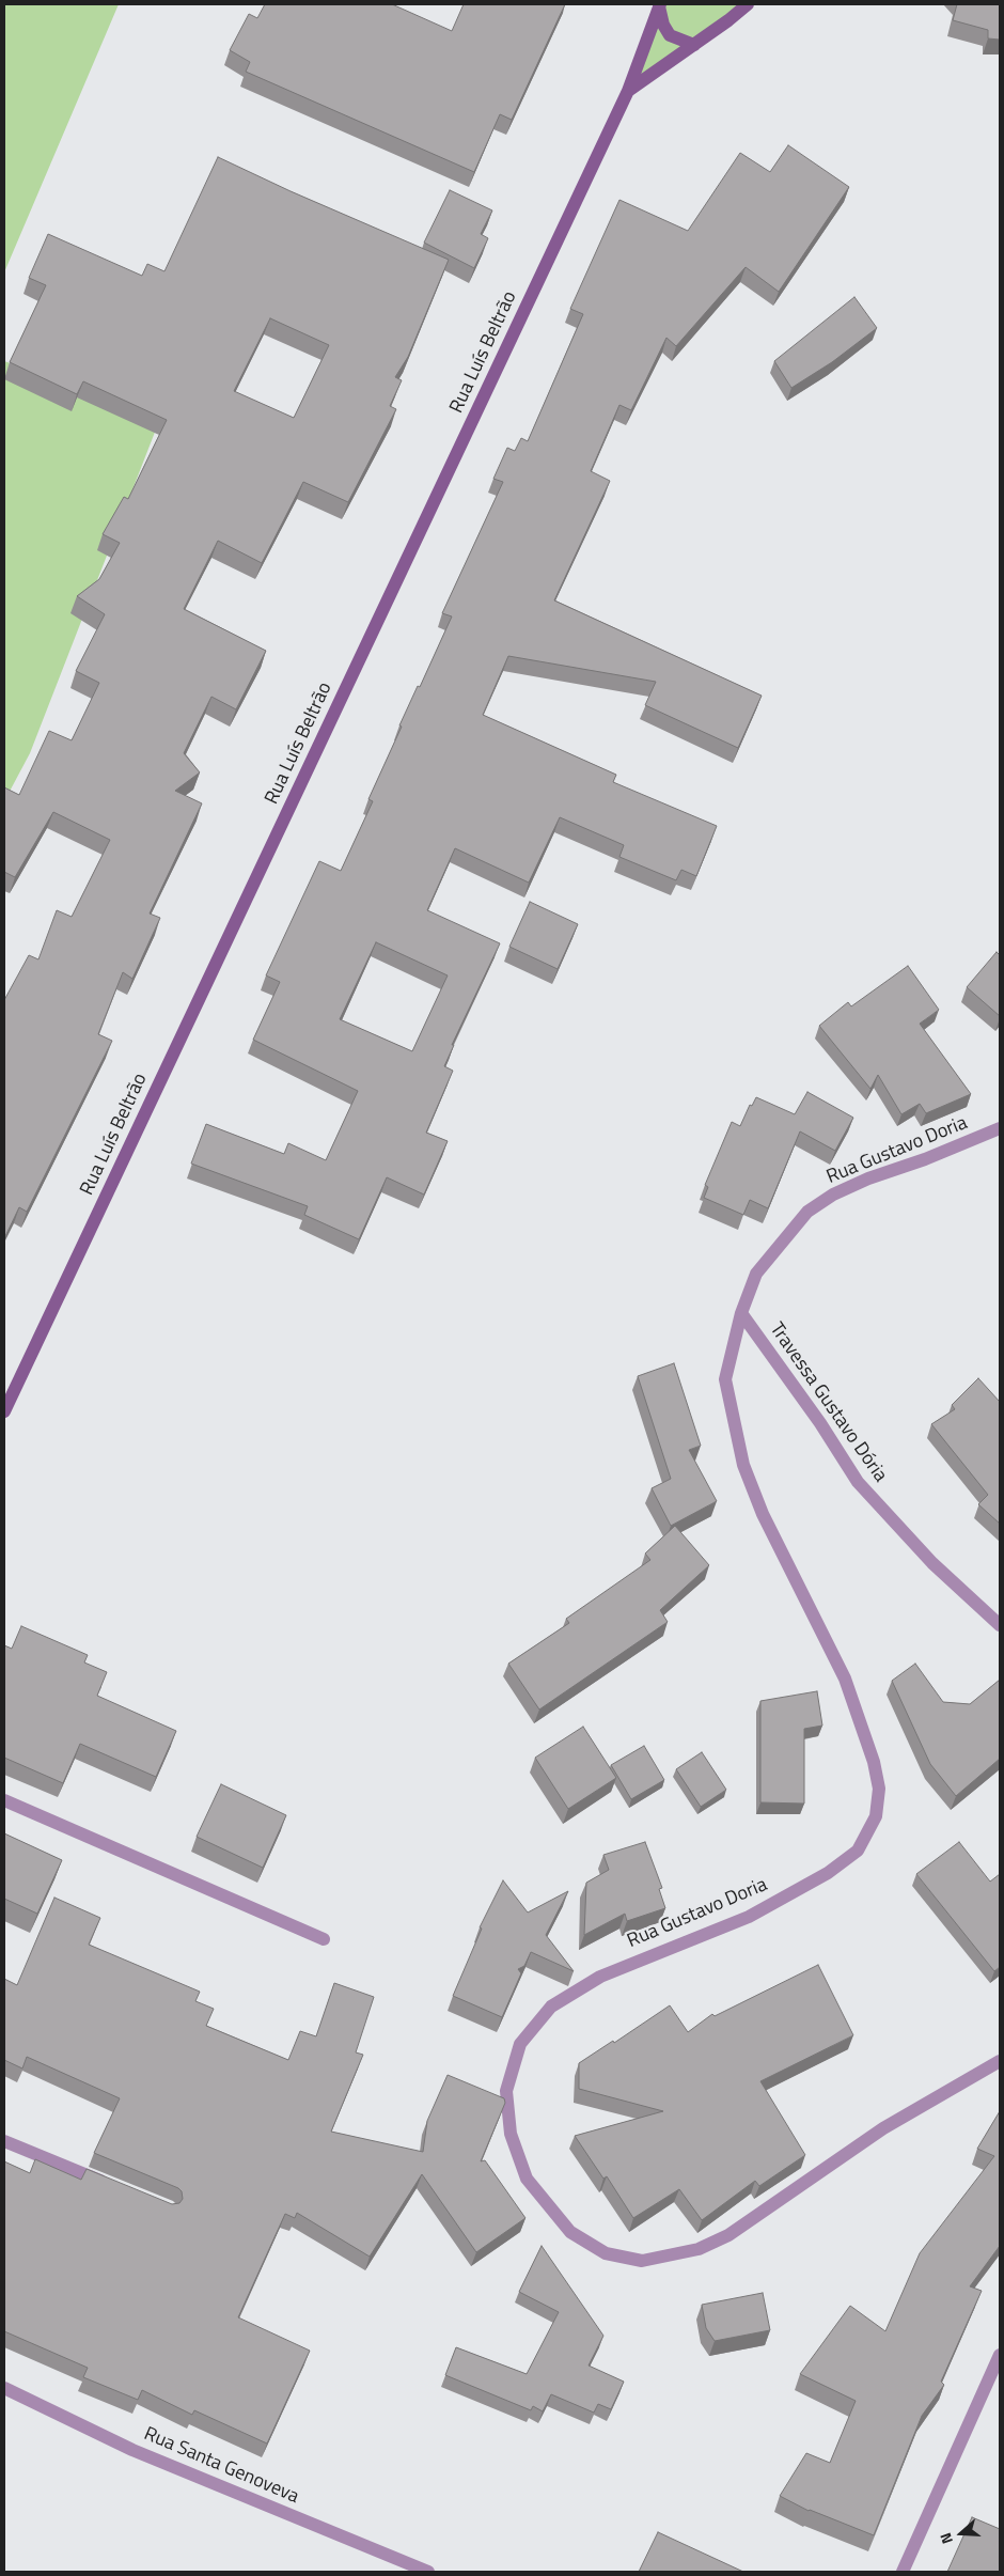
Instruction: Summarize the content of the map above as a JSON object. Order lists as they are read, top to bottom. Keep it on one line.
{"streets":{"main road":["Rua Luís Beltrão"],"street":["Rua Gustavo Doria","Travessa Gustavo Dória","Rua Santa Genoveva"]},"crossings":[["Rua Gustavo Doria","Travessa Gustavo Dória"]],"north":"left"}
